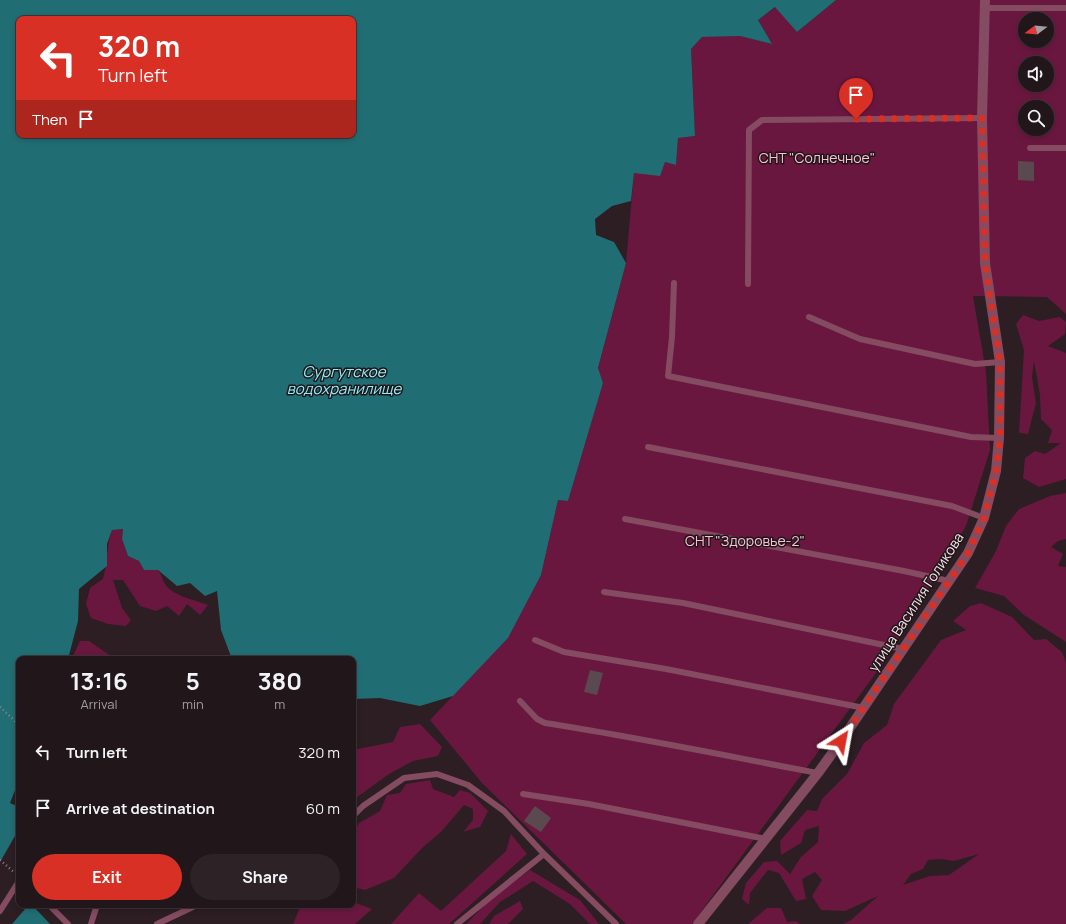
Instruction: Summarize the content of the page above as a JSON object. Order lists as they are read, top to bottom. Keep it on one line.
{"streets":{"street":["улица Василия Голикова"]},"water":["Сургутское водохранилище"],"parks":["СНТ \"Солнечное\"","СНТ \"Здоровье-2\""],"north":"left","page":{"turn":["320 m","Turn left"],"then":"Then","eta":["13:16","Arrival","5","min","380","m"],"list":[{"name":"Turn left","value":"320 m"},{"name":"Arrive at destination","value":"60 m"}],"buttons":["Exit","Share"]}}
